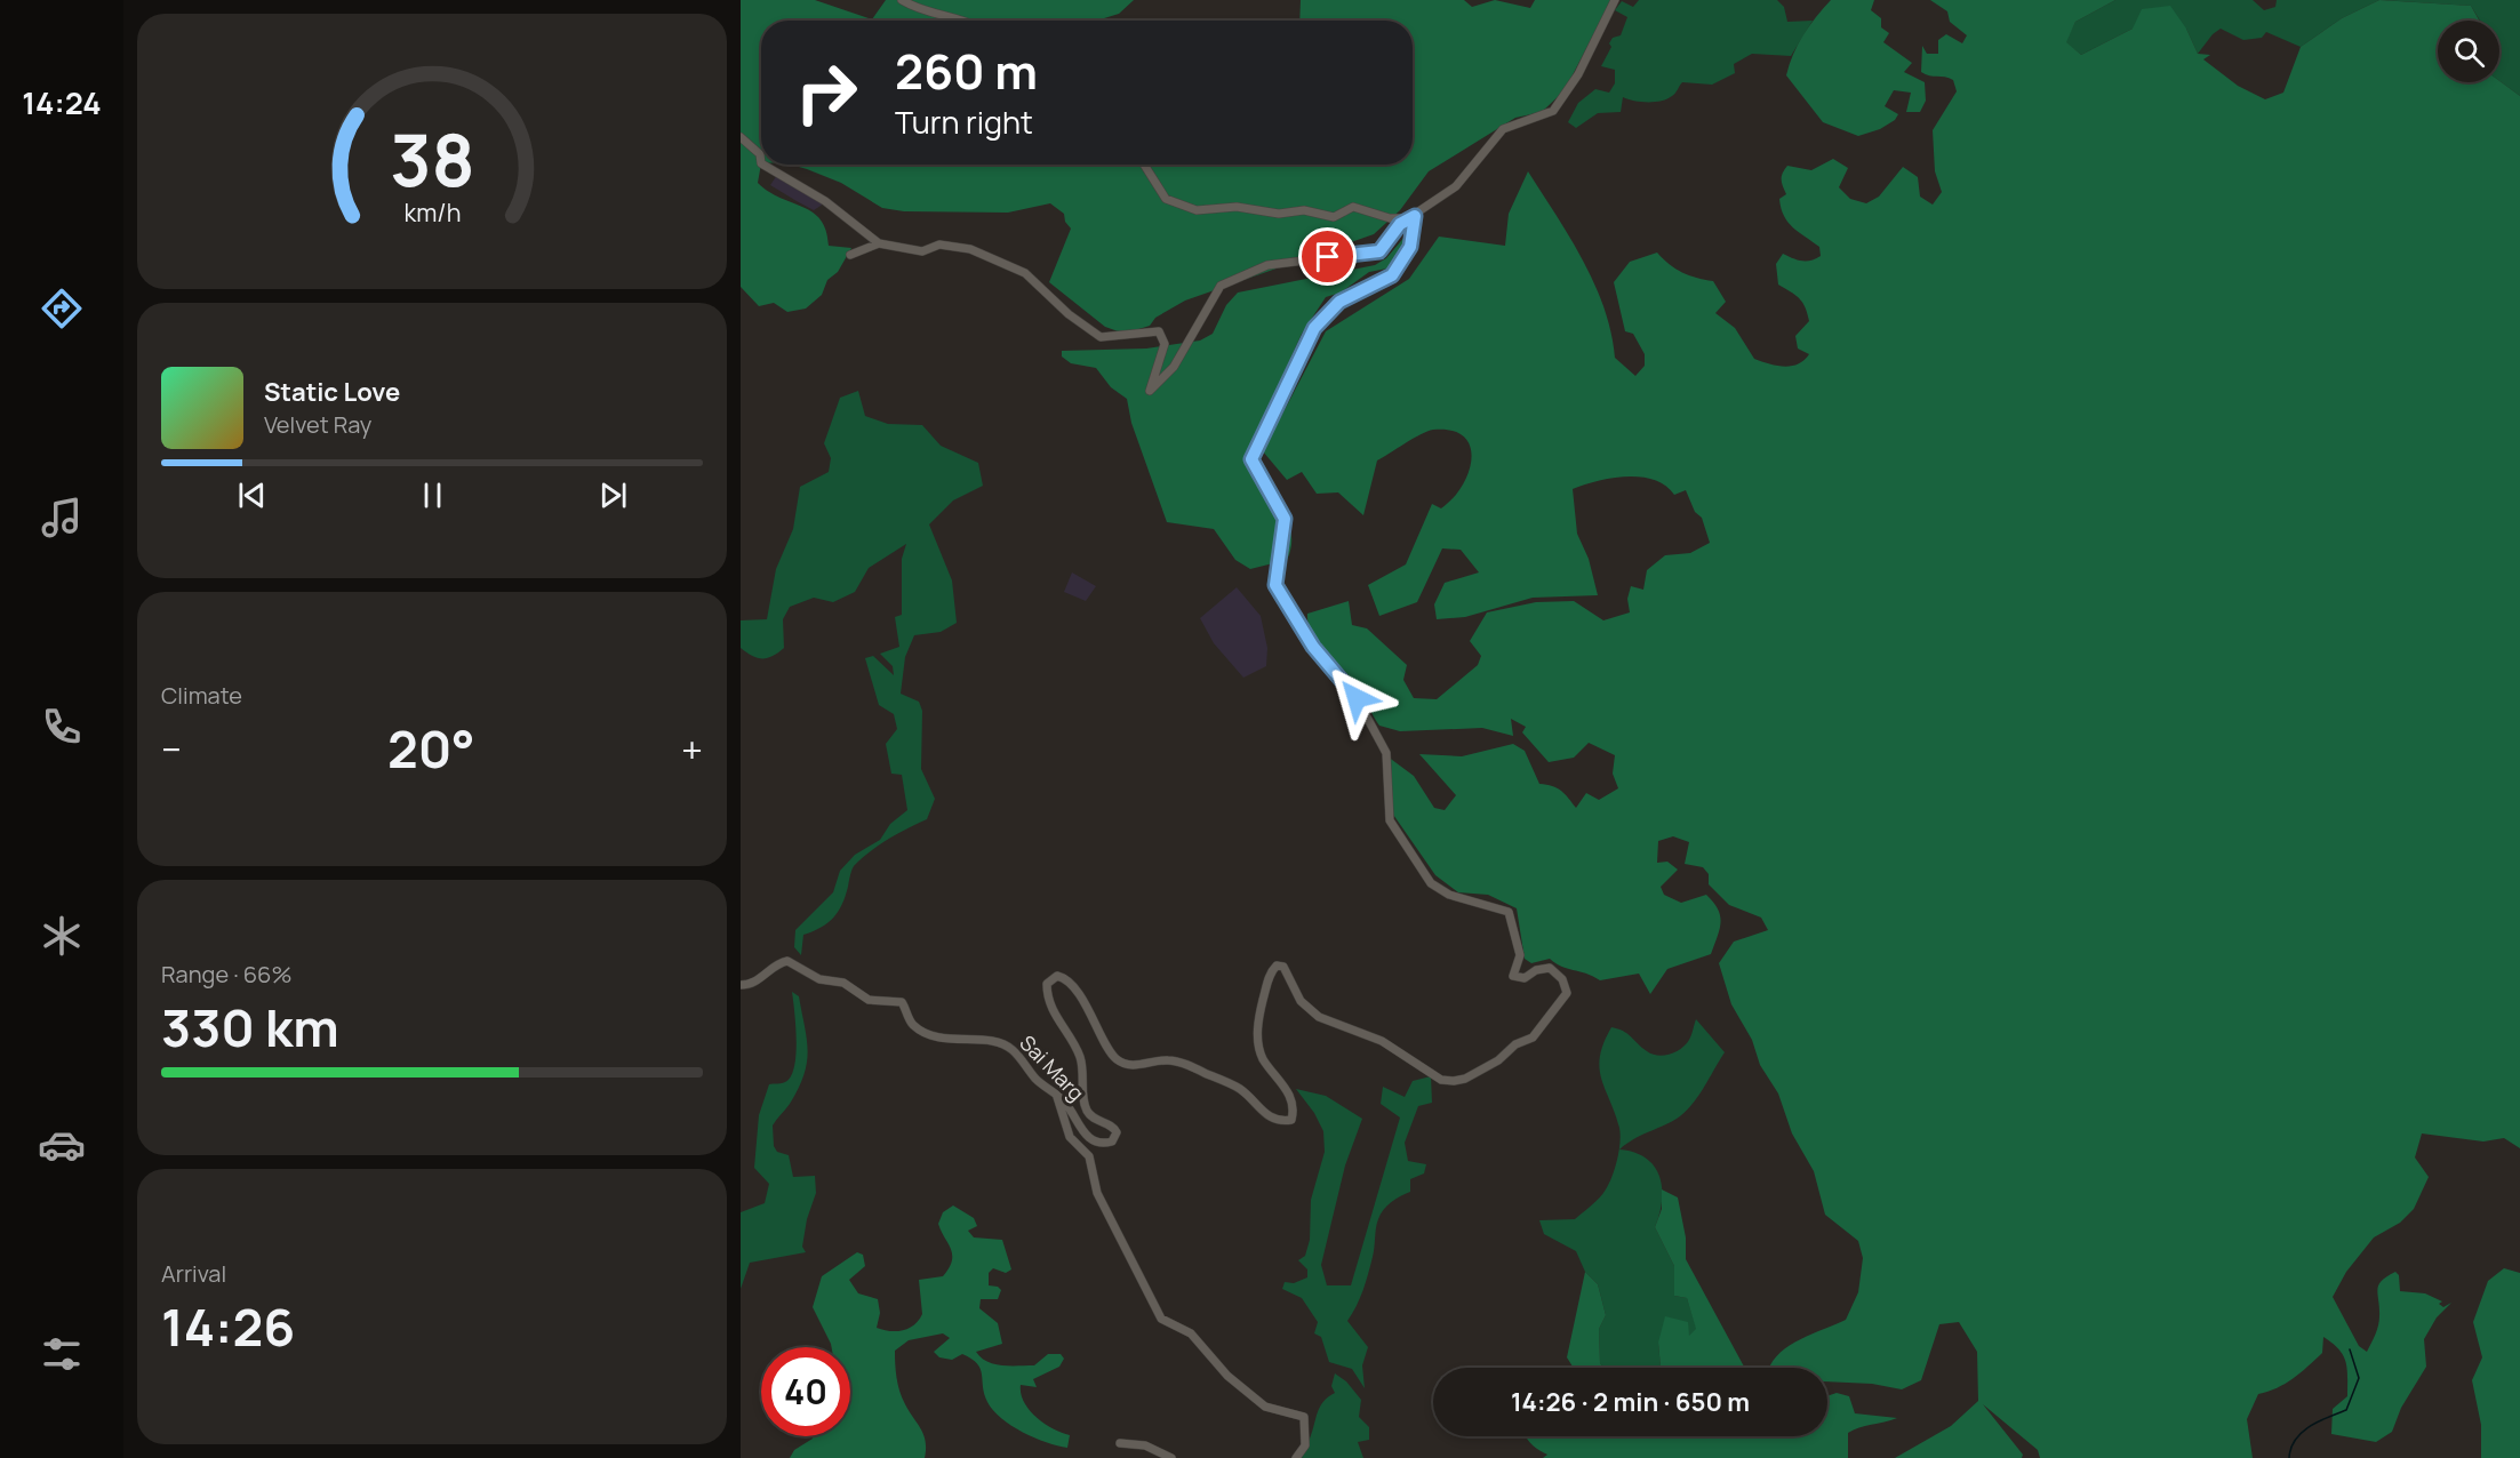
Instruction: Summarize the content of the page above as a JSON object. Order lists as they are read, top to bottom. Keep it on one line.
{"streets":{"street":["Sai Marg"]},"page":{"tabs":"14:24","turn":["260 m","Turn right"],"song":["Static Love","Velvet Ray"],"tile":["Climate",["Range · 66%","330 km"],["Arrival","14:26"]],"heat":["−","20°","+"],"limit":"40","trip":"14:26 · 2 min · 650 m","gauge":["38","km/h"]}}
